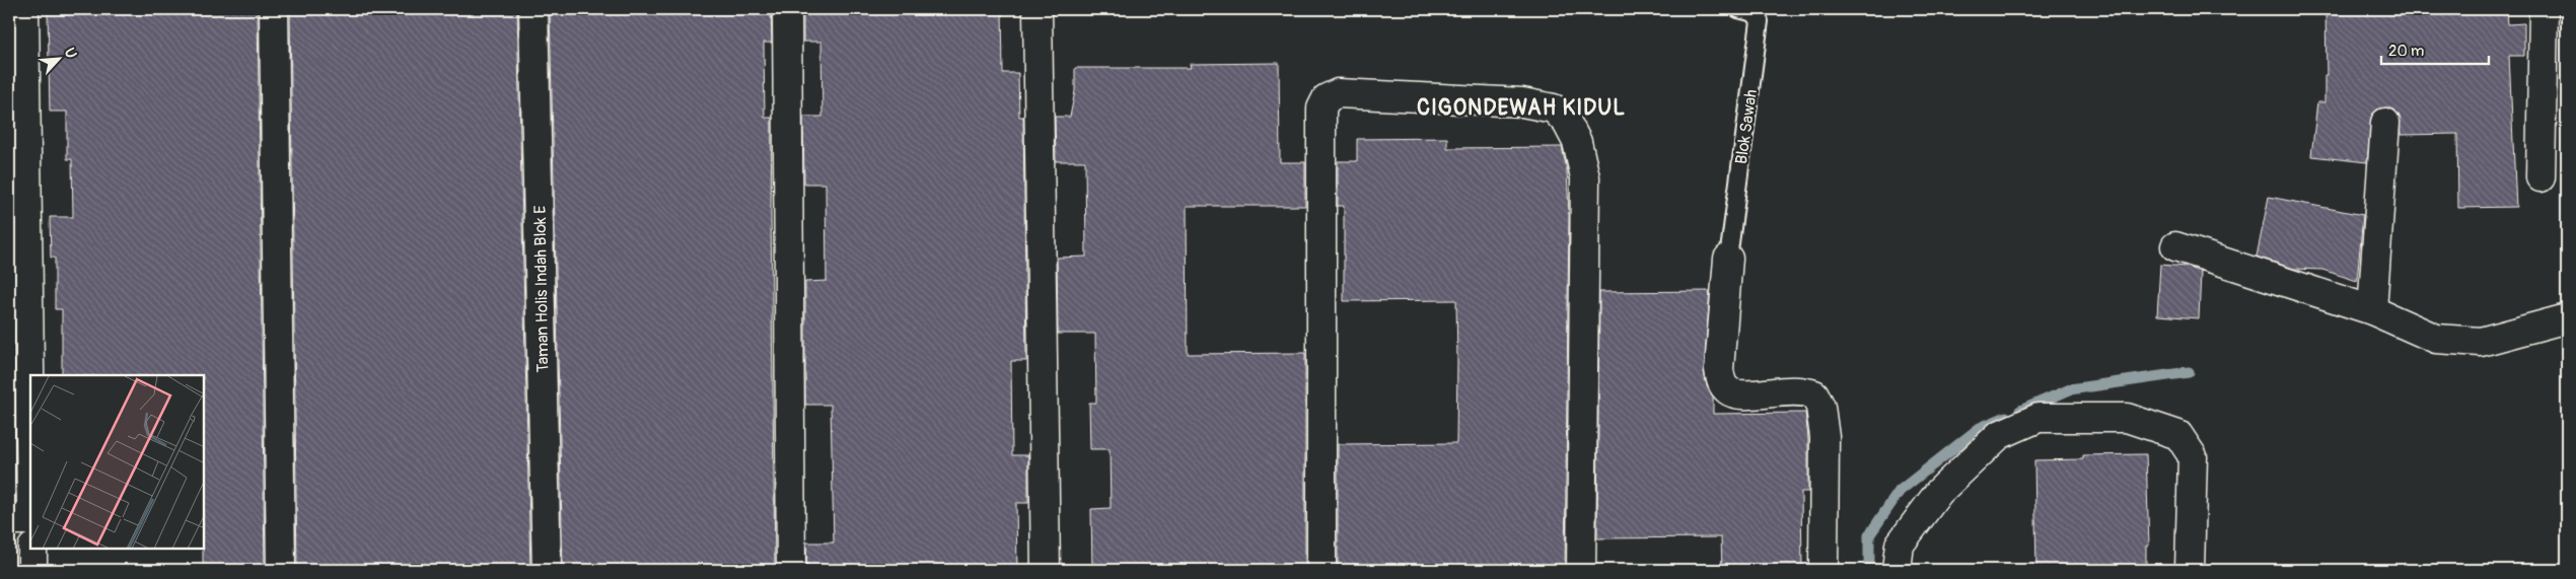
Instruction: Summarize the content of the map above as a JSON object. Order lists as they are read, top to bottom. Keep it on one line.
{"streets":{"street":["Taman Holis Indah Blok E"],"lane":["Blok Sawah"]},"districts":["CIGONDEWAH KIDUL"],"scale_bar":"20 m","north":"top right"}
